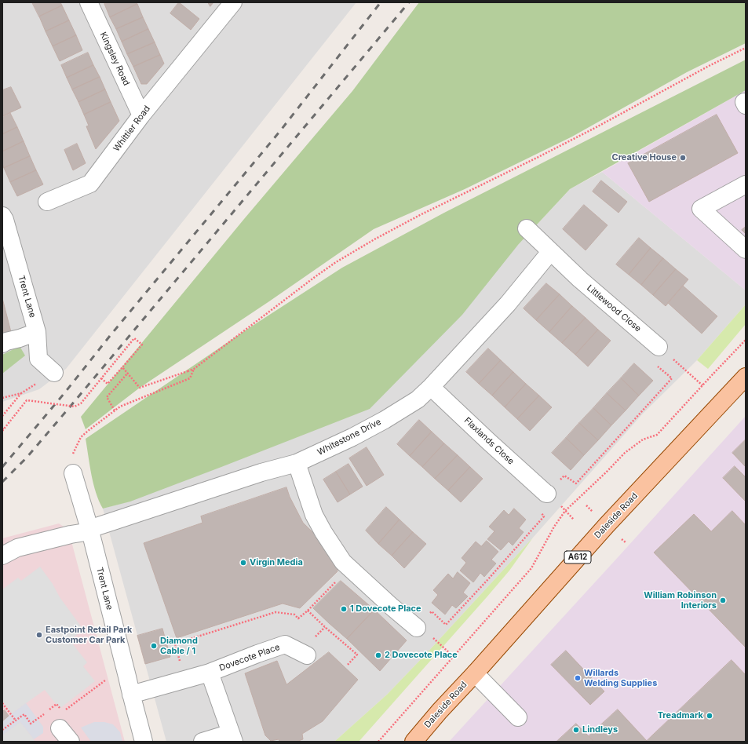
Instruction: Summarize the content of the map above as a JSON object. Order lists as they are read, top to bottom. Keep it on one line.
{"streets":{"main road":["Daleside Road","A612"],"street":["Kingsley Road","Whittier Road","Trent Lane","Littlewood Close","Whitestone Drive","Flaxlands Close","Dovecote Place"]},"crossings":[["Kingsley Road","Whittier Road"],["Trent Lane","Whitestone Drive"],["Trent Lane","Dovecote Place"],["Littlewood Close","Whitestone Drive"],["Whitestone Drive","Flaxlands Close"]],"places":["Creative House","Virgin Media","William Robinson Interiors","1 Dovecote Place","Eastpoint Retail Park Customer Car Park","Diamond Cable / 1","2 Dovecote Place","Willards Welding Supplies","Treadmark","Lindleys"]}
